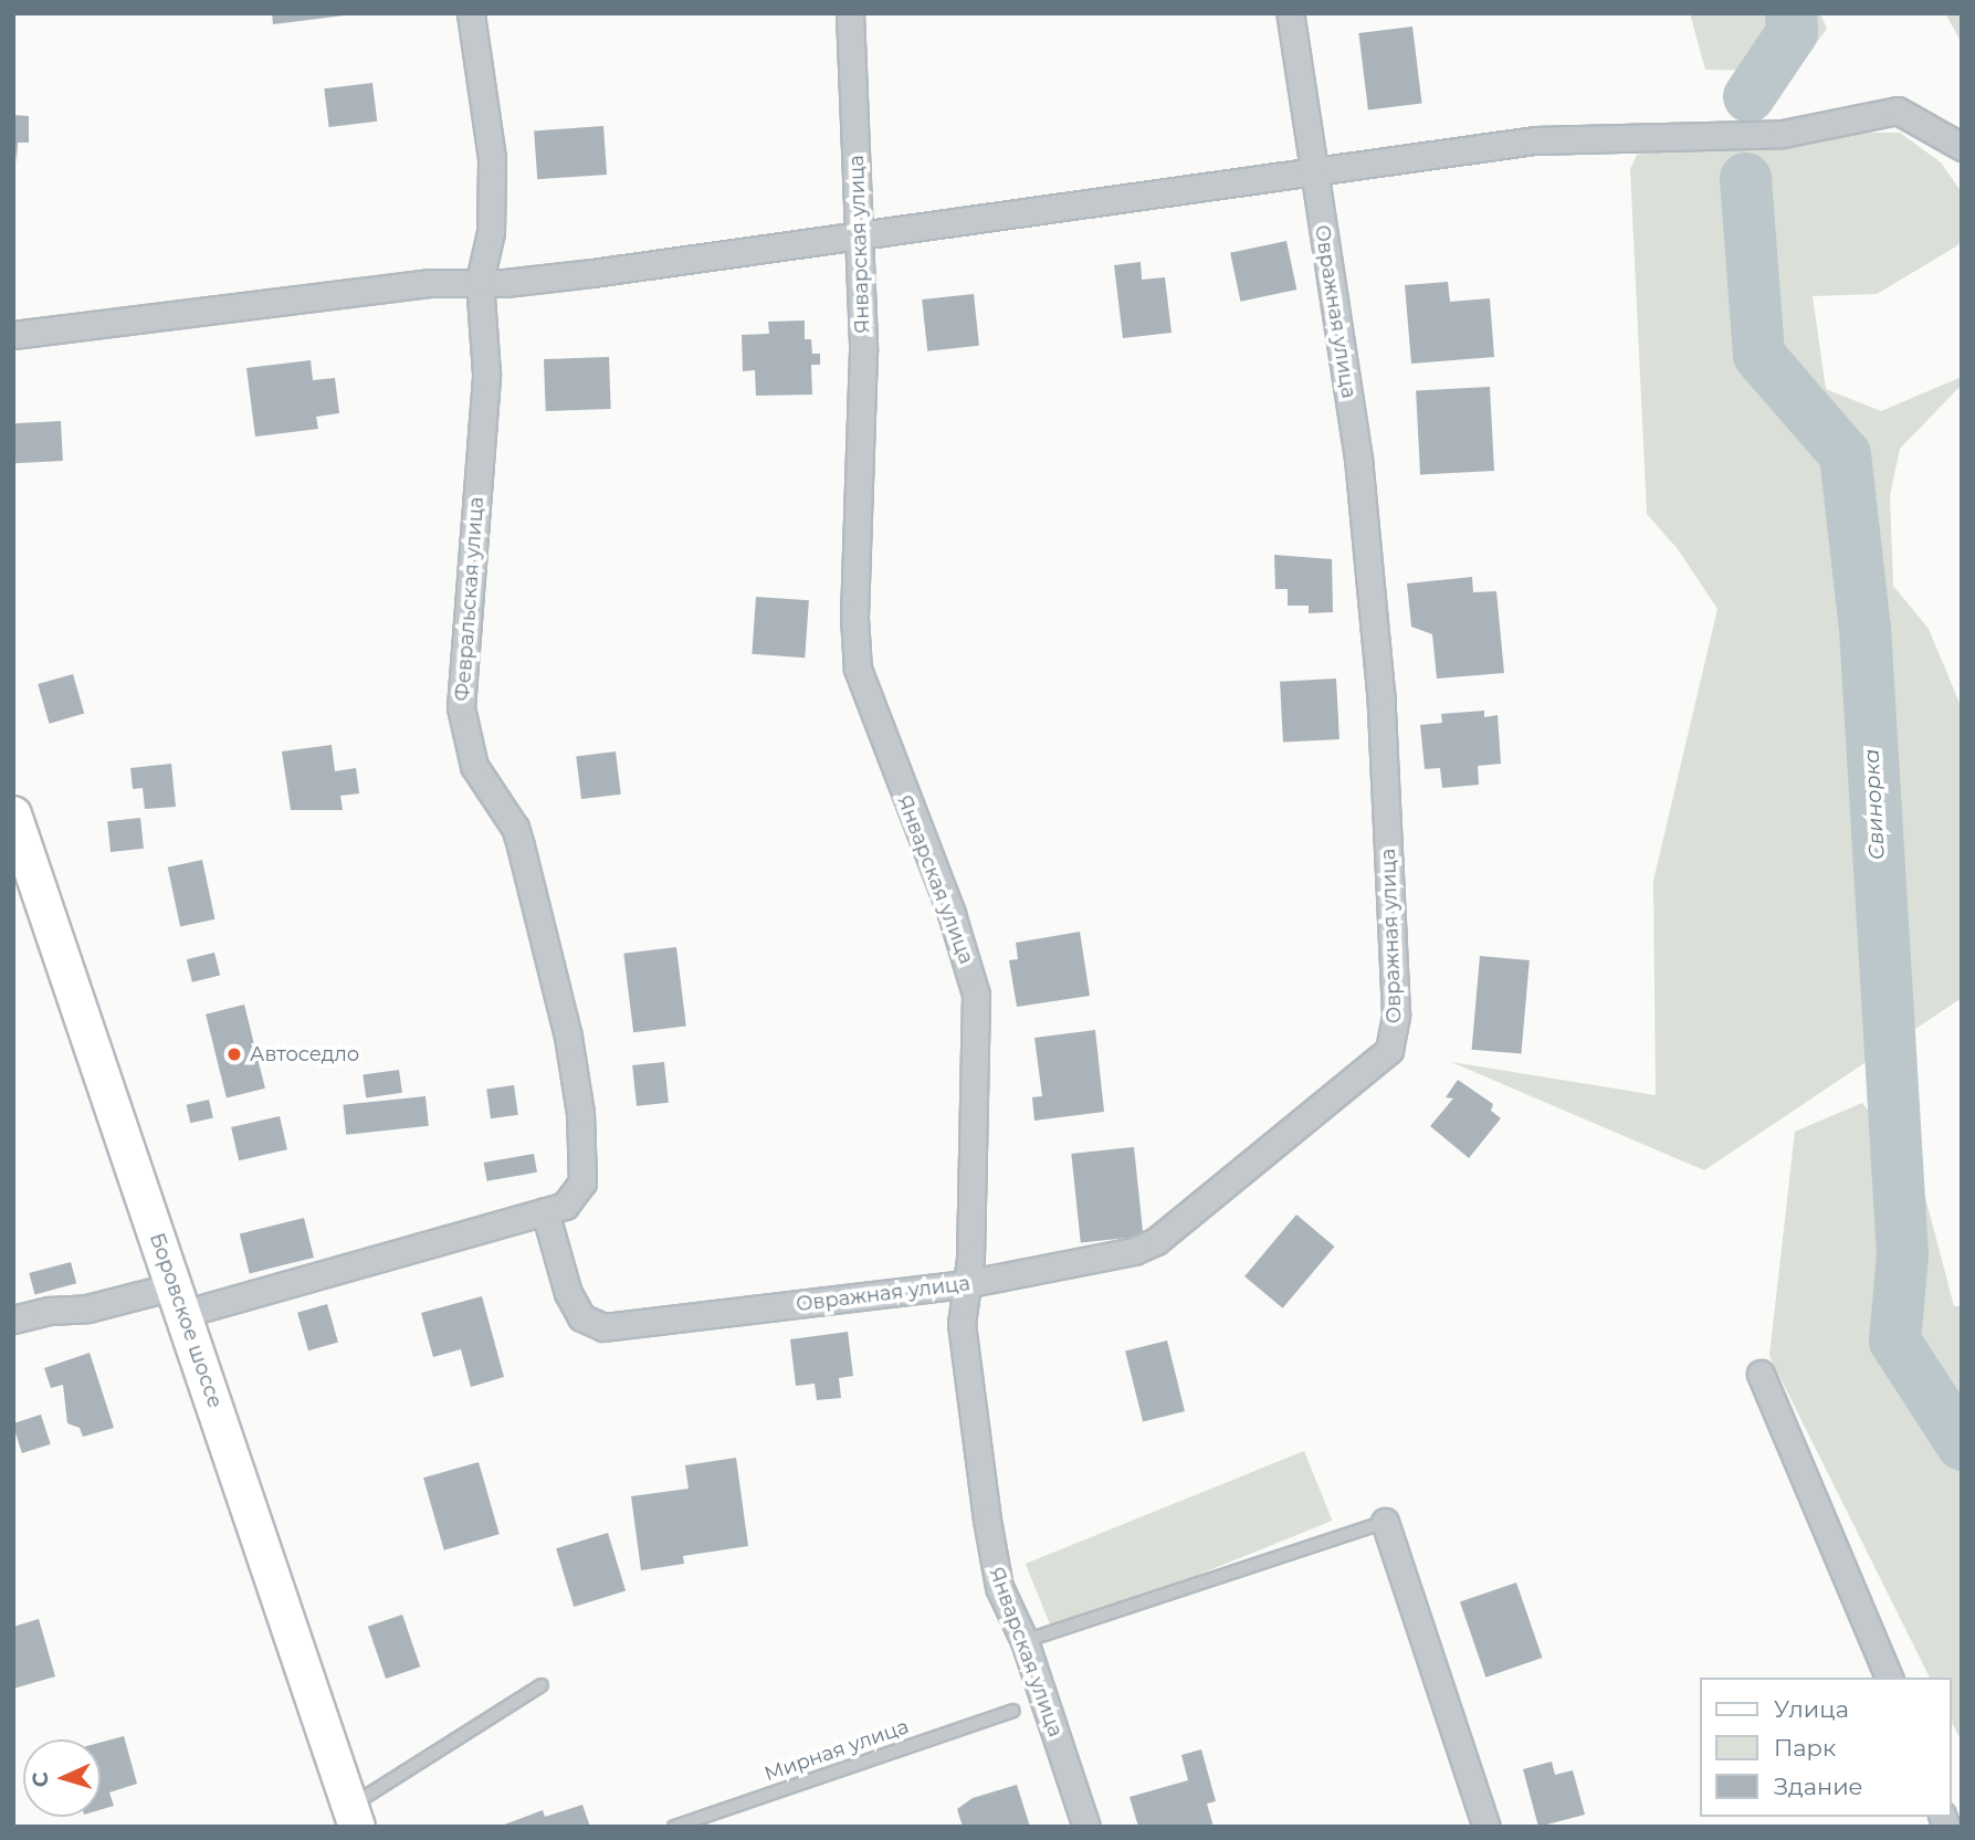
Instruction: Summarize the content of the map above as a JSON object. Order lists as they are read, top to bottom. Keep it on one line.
{"streets":{"main road":["Боровское шоссе"],"street":["Январская улица","Овражная улица","Февральская улица"],"lane":["Мирная улица"]},"crossings":[["Январская улица","Овражная улица"],["Овражная улица","Февральская улица"]],"water":["Свинорка"],"places":["Автоседло"],"legend":["Улица","Парк","Здание"],"north":"left"}
